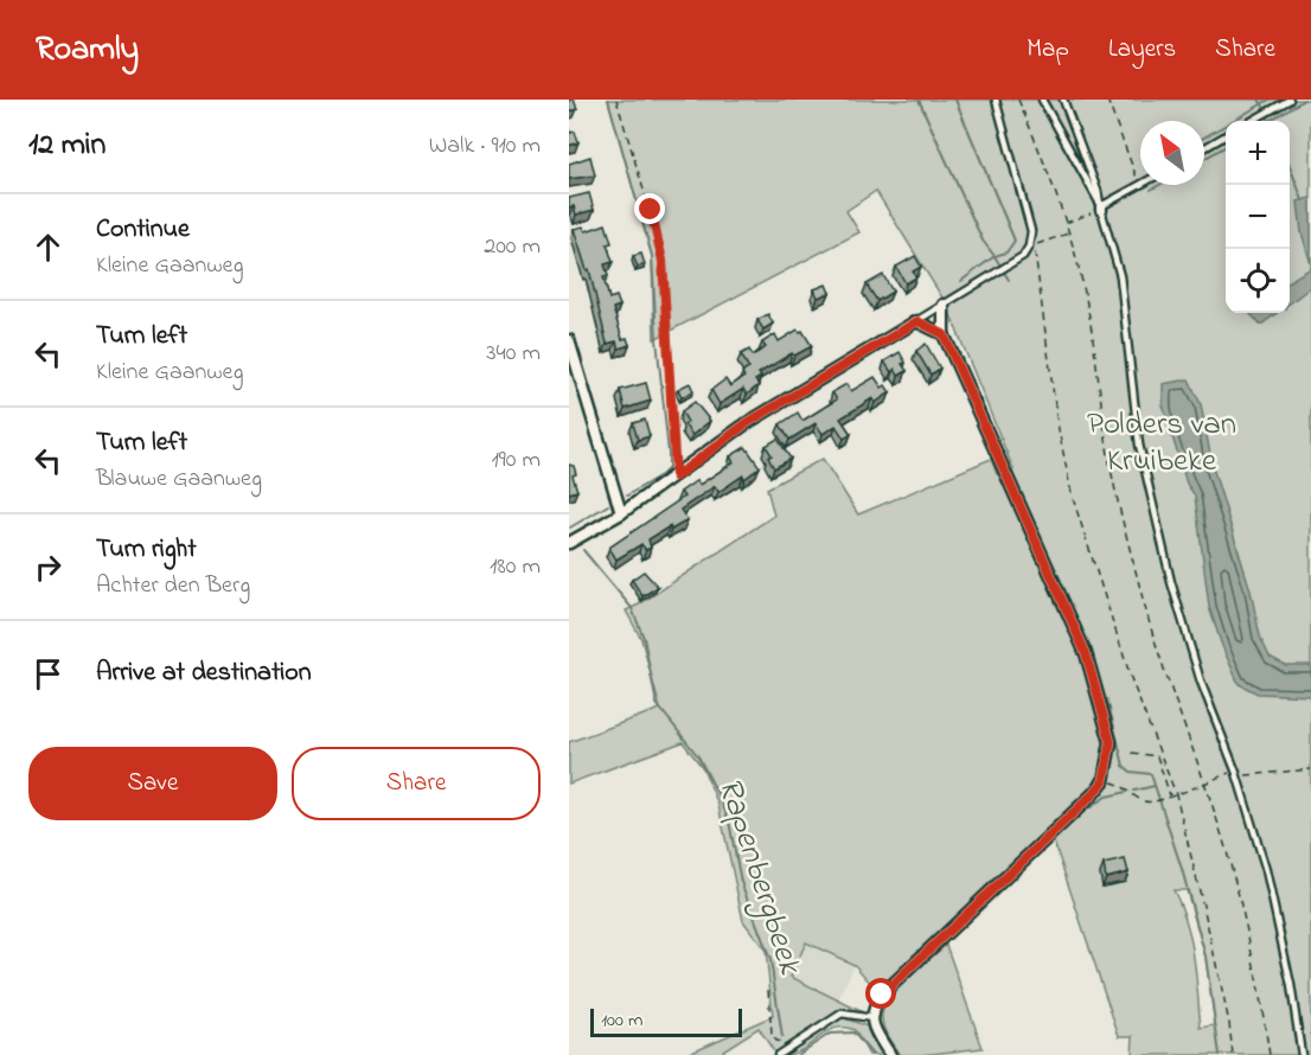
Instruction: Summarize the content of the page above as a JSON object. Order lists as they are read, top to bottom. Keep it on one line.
{"water":["Rapenbergbeek"],"parks":["Polders van Kruibeke"],"scale_bar":"100 m","north":"top left","page":{"header":"Roamly","nav":["Map","Layers","Share"],"heading":["12 min","Walk · 910 m"],"map_buttons":["+","−"],"list":[["Continue","Kleine Gaanweg","200 m"],["Turn left","Kleine Gaanweg","340 m"],["Turn left","Blauwe Gaanweg","190 m"],["Turn right","Achter den Berg","180 m"],"Arrive at destination"],"buttons":["Save","Share"],"scale":"100 m"}}
